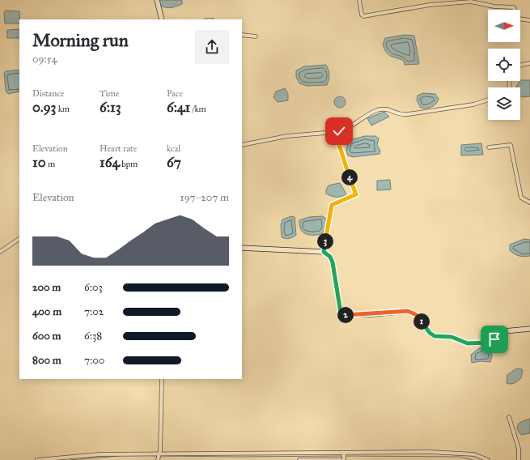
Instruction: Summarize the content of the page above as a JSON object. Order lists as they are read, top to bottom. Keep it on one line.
{"north":"right","page":{"heading":["Morning run","09:54"],"stats":[["Distance","0.93 km"],["Time","6:13"],["Pace","6:41 /km"],["Elevation","10 m"],["Heart rate","164 bpm"],["kcal","67"]],"pins":["4","3","2","1"],"chart":["Elevation","197–207 m"],"list":[{"name":"200 m","note":"6:03"},{"name":"400 m","note":"7:02"},{"name":"600 m","note":"6:38"},{"name":"800 m","note":"7:00"}]}}
